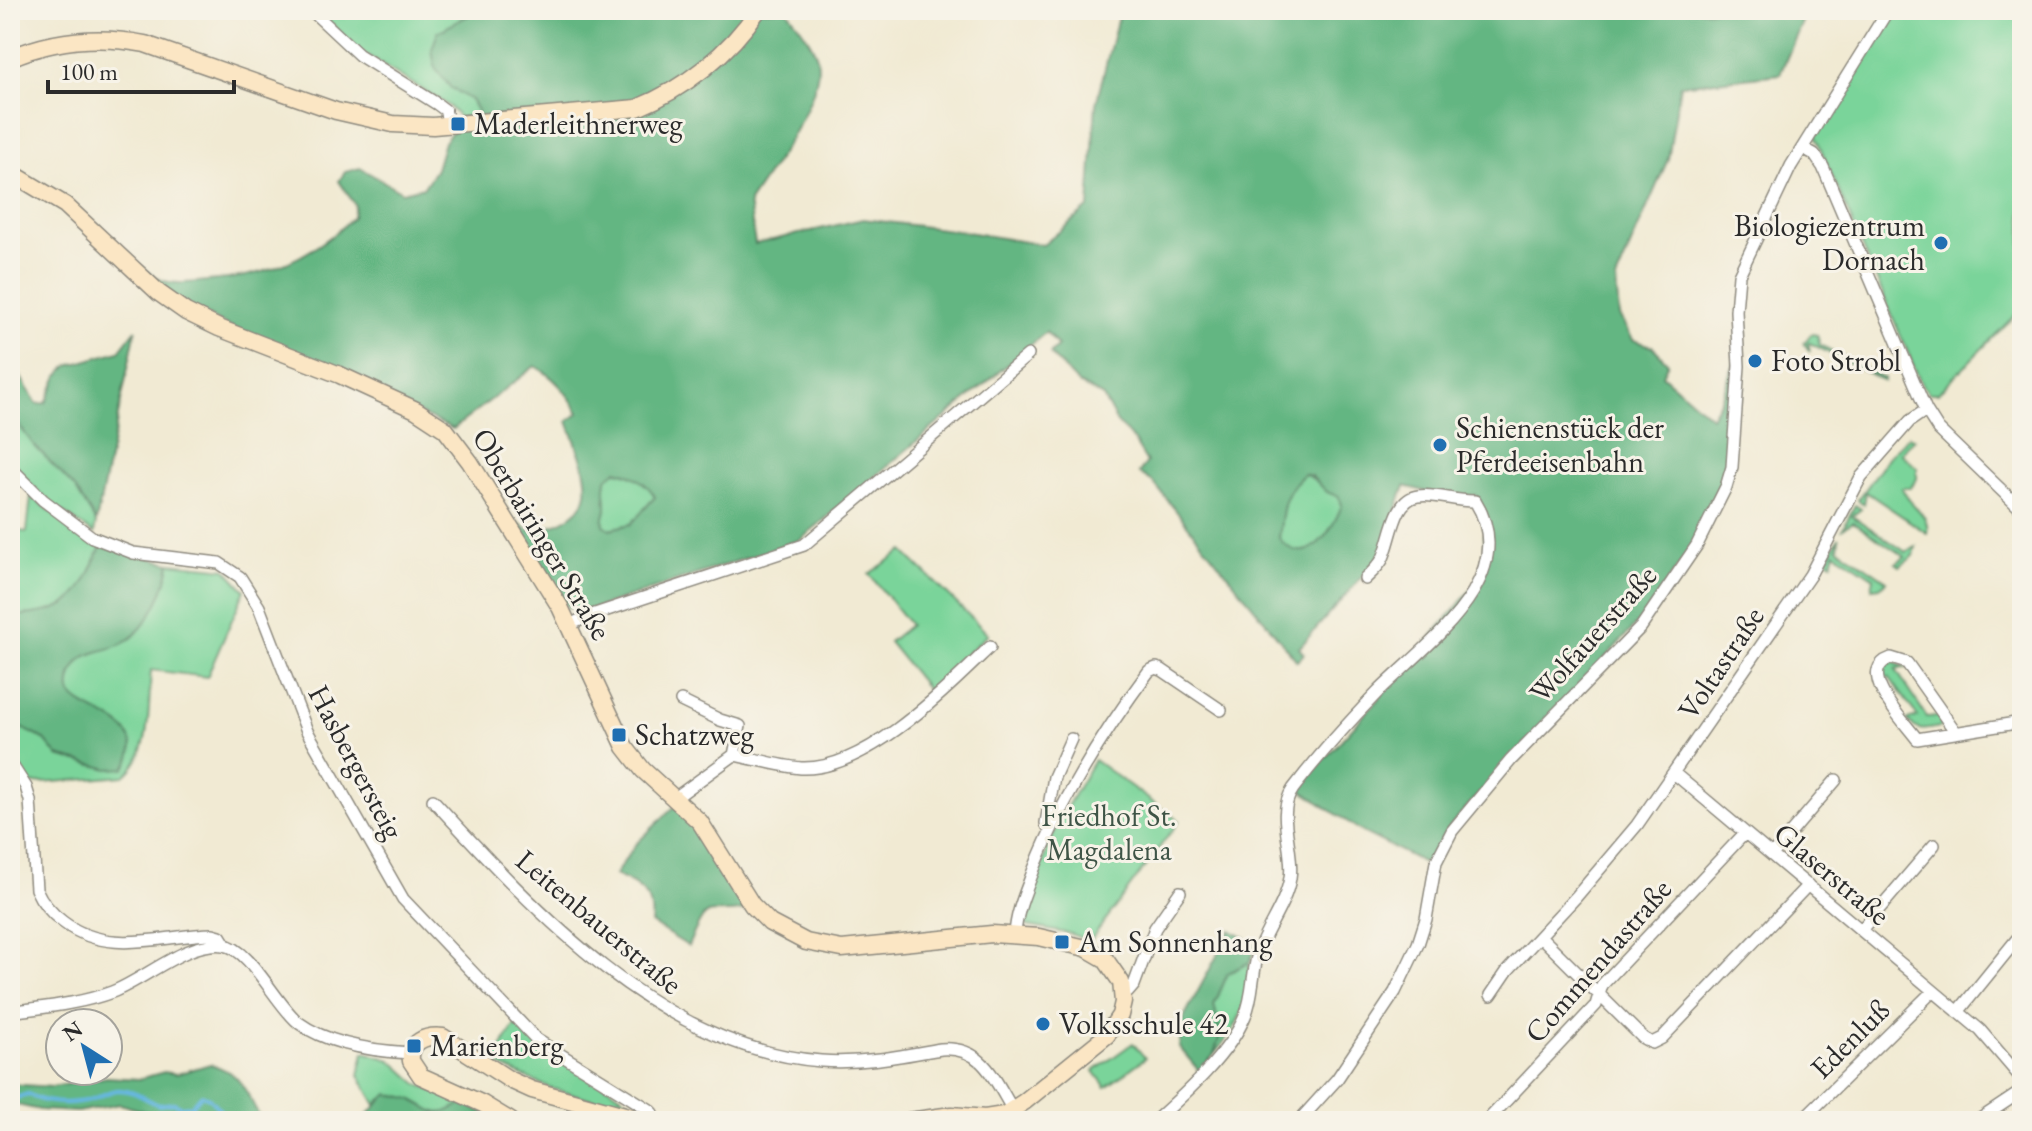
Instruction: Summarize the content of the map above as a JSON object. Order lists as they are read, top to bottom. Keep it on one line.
{"streets":{"street":["Oberbairinger Straße","Wolfauerstraße","Voltastraße","Hasbergersteig","Glaserstraße","Leitenbauerstraße","Commendastraße","Edenluß"]},"crossings":[["Voltastraße","Glaserstraße"],["Glaserstraße","Commendastraße"],["Glaserstraße","Edenluß"]],"parks":["Friedhof St. Magdalena"],"places":{"transit":["Maderleithnerweg","Schatzweg","Am Sonnenhang","Marienberg"],"other":["Biologiezentrum Dornach","Foto Strobl","Schienenstück der Pferdeeisenbahn","Volksschule 42"]},"scale_bar":"100 m","north":"top left"}
